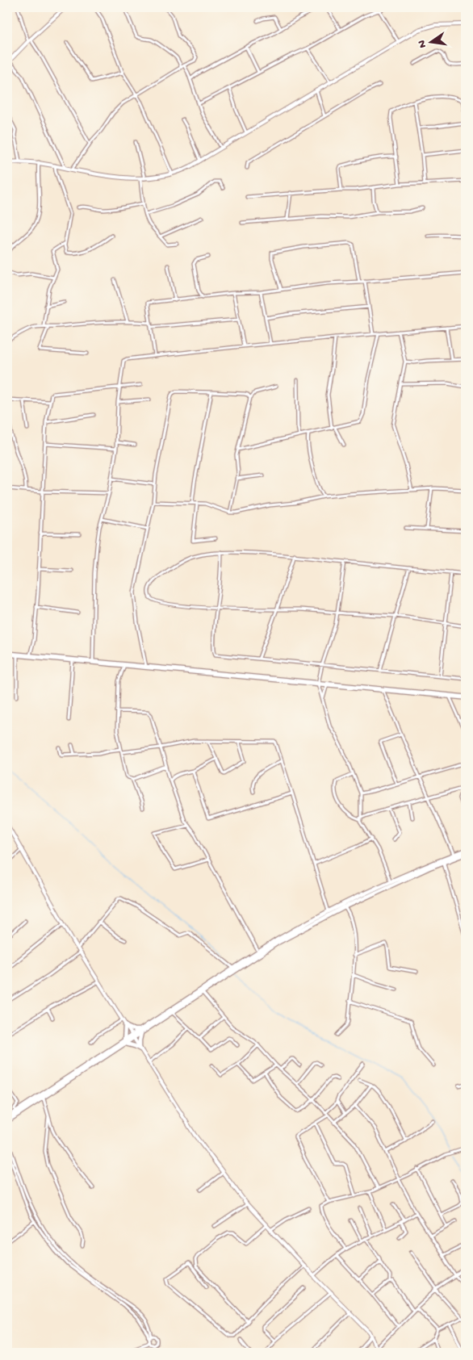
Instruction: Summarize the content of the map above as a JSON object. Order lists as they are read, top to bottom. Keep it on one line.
{"north":"left"}
